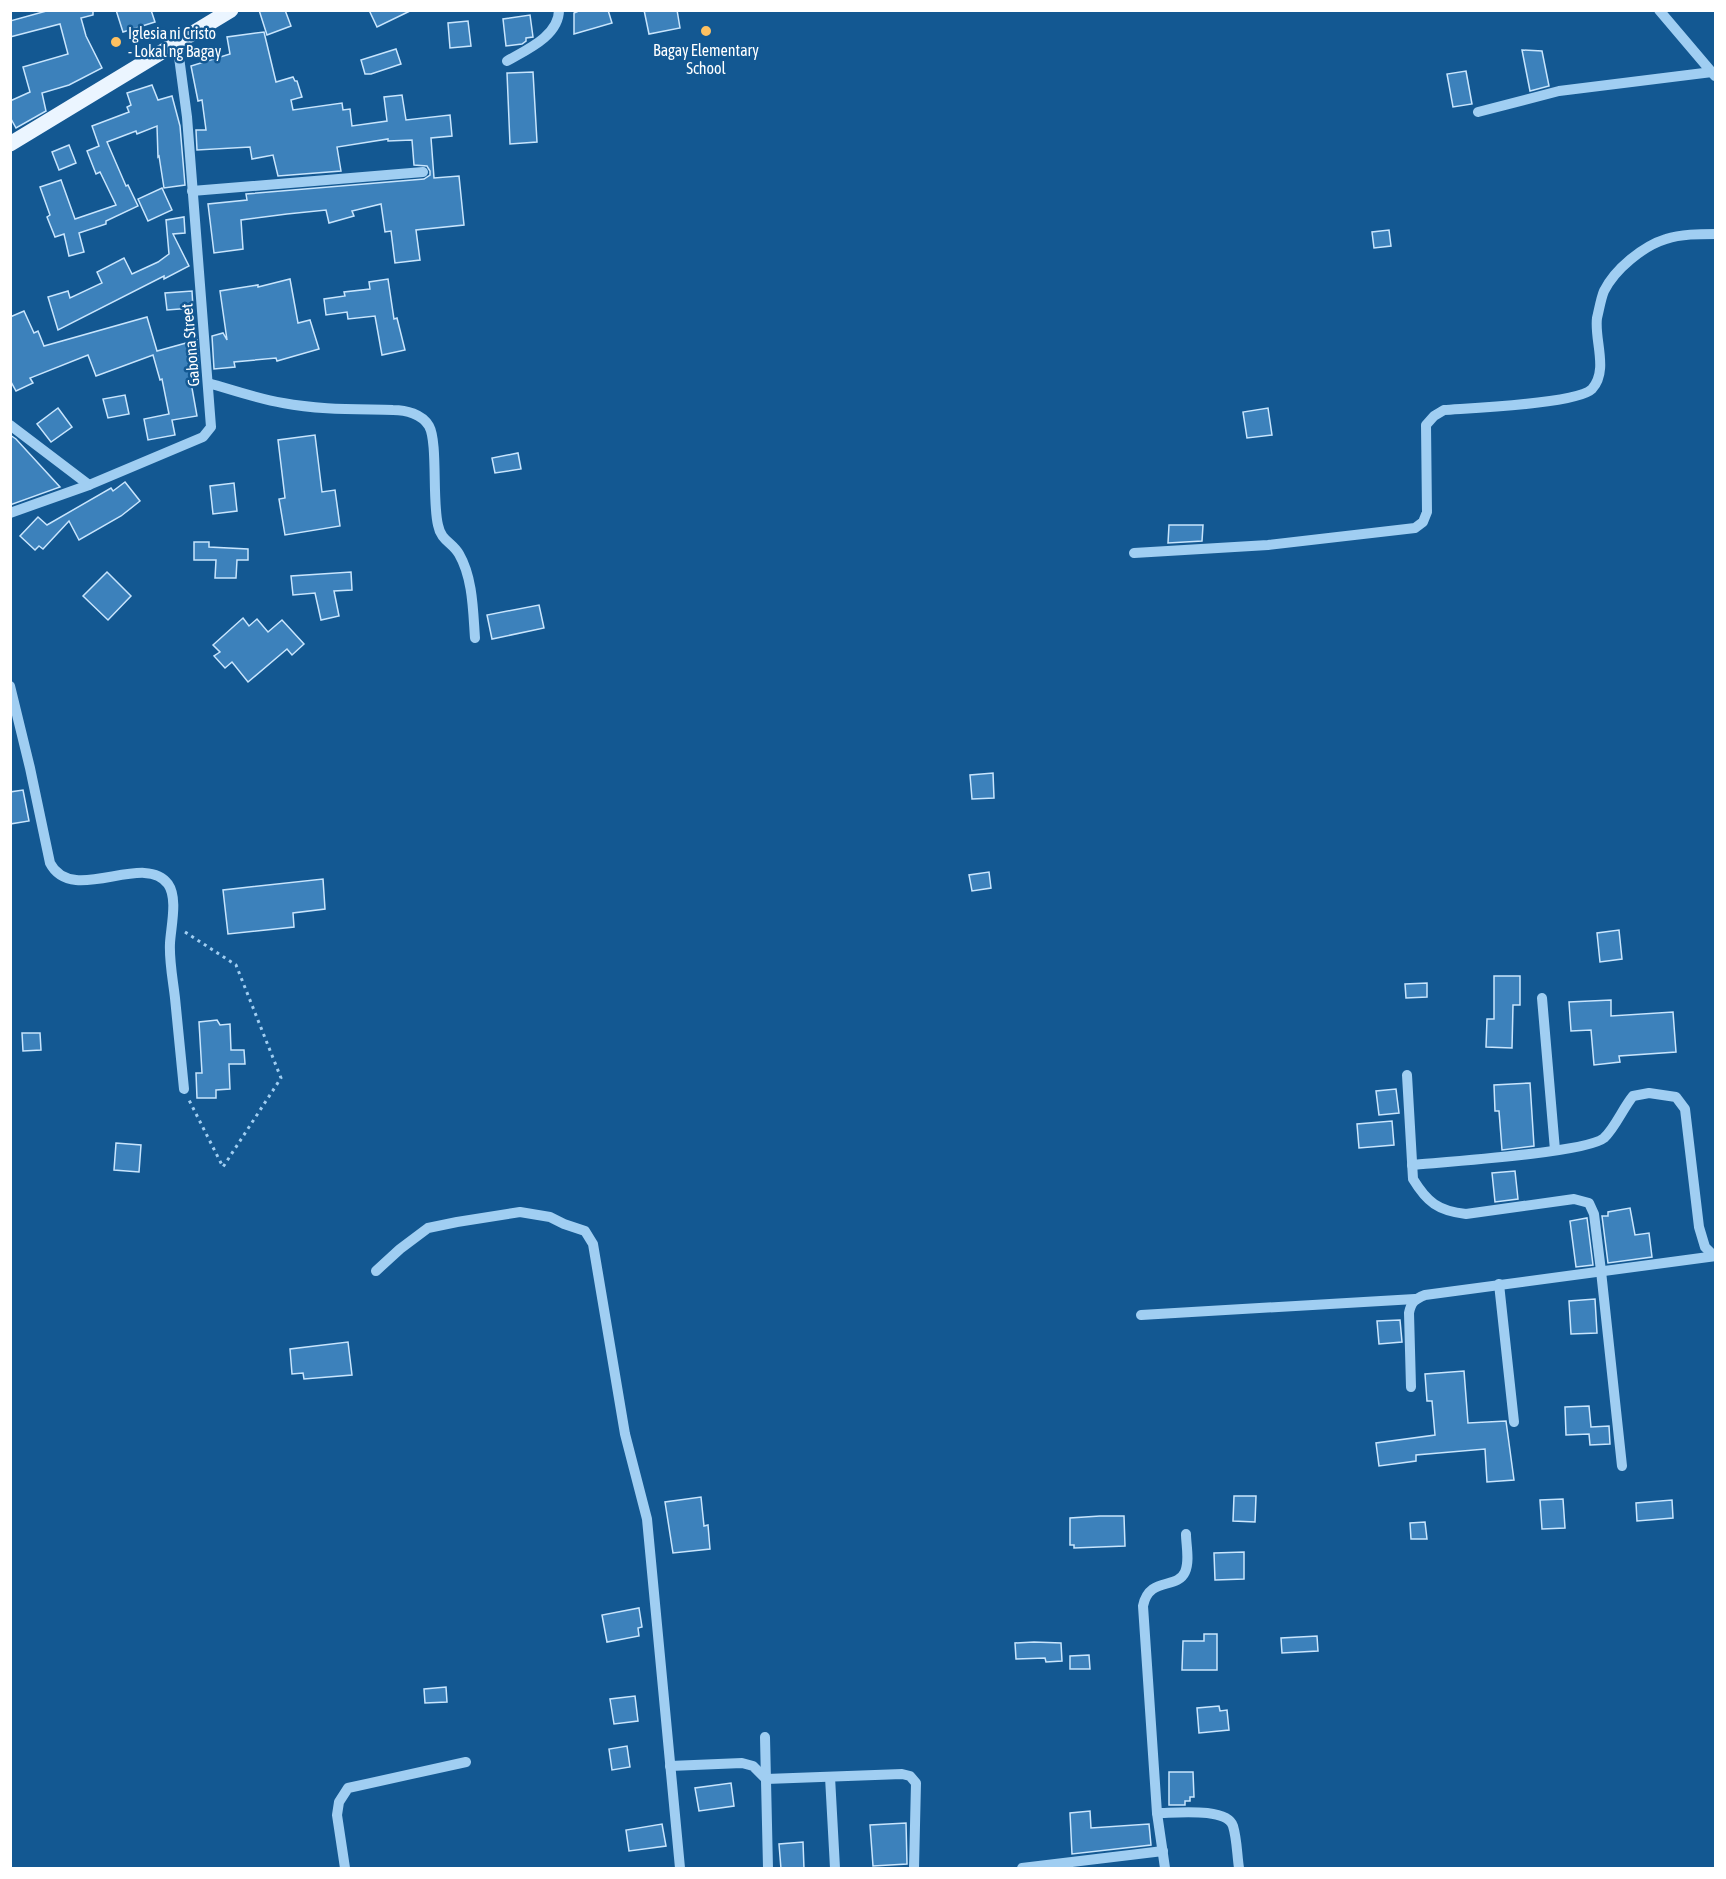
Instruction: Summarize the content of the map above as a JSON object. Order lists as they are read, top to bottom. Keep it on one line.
{"streets":{"street":["Gabona Street"]},"places":["Bagay Elementary School","Iglesia ni Cristo - Lokal ng Bagay"]}
